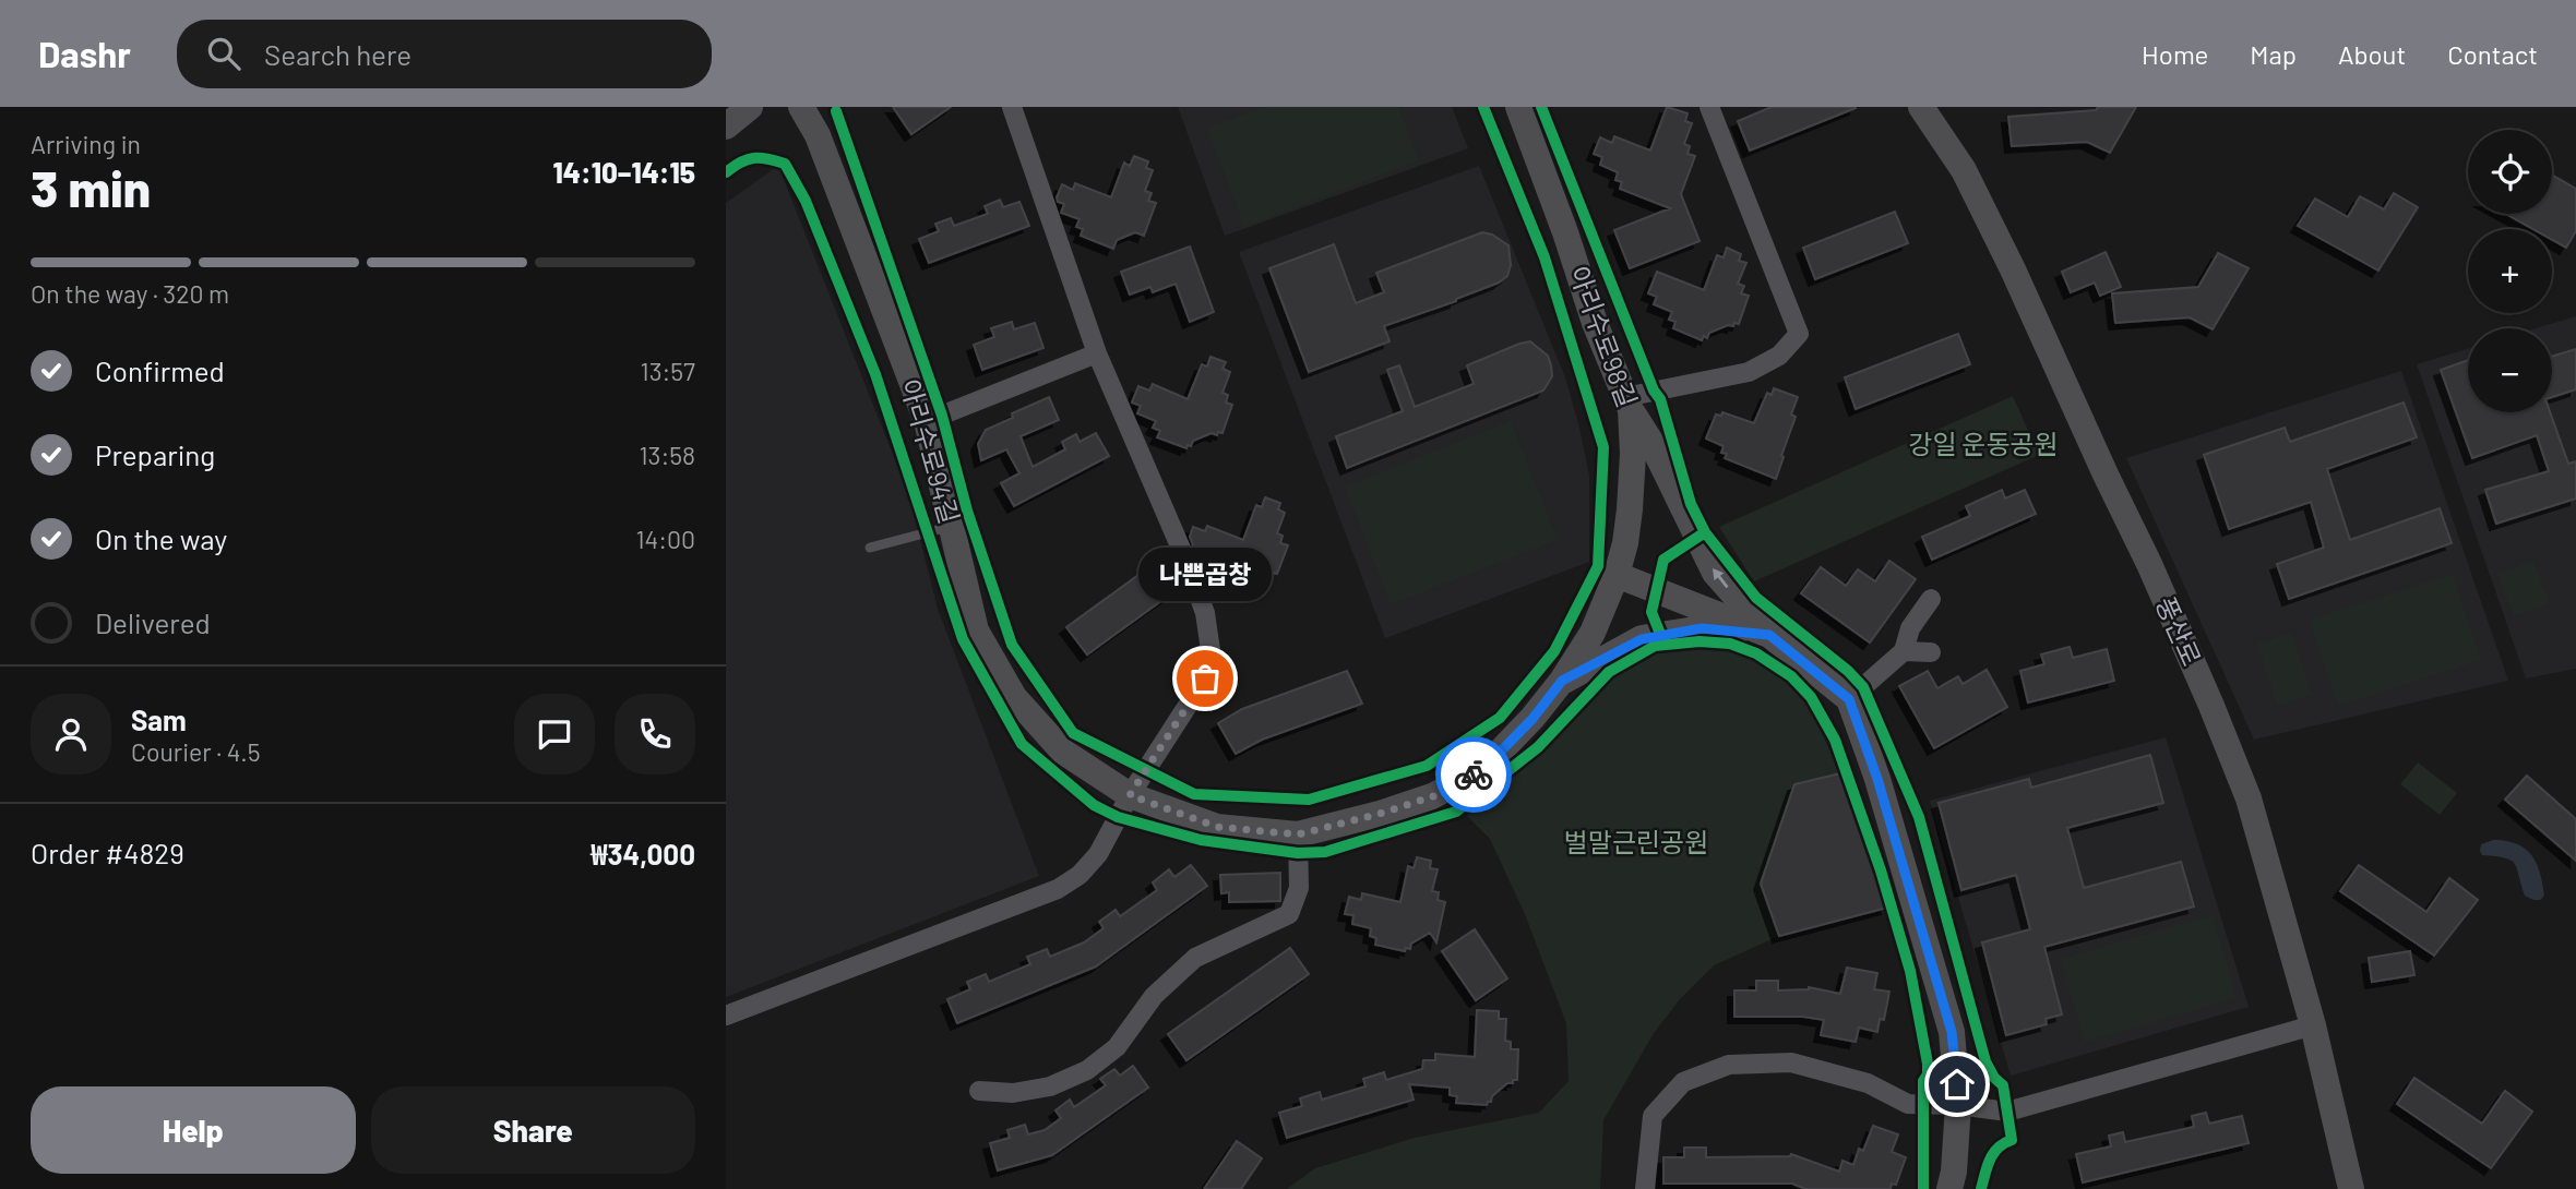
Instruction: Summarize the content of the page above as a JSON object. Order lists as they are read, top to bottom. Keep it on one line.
{"streets":{"street":["아리수로98길","아리수로94길","풍산로"]},"crossings":[["아리수로98길","아리수로94길"]],"parks":["강일 운동공원","벌말근린공원"],"places":["나쁜곱창"],"page":{"header":"Dashr","search":"Search here","nav":["Home","Map","About","Contact"],"heading":["3 min","Arriving in","14:10–14:15"],"panel":["Sam","Courier · 4.5","Order #4829","₩34,000"],"map_buttons":["+","−"],"bar":"On the way · 320 m","list":[["Confirmed","13:57"],["Preparing","13:58"],["On the way","14:00"],"Delivered"],"bubble":"나쁜곱창","buttons":["Help","Share"]}}
